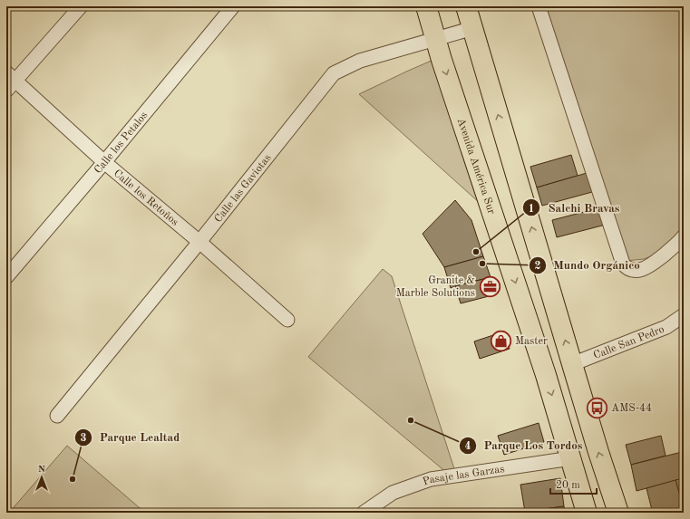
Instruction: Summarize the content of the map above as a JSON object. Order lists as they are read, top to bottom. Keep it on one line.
{"streets":{"main road":["Avenida América Sur"],"street":["Calle los Petalos","Calle las Gaviotas","Calle los Retoños","Calle San Pedro","Pasaje las Garzas"]},"crossings":[["Calle los Petalos","Calle los Retoños"],["Avenida América Sur","Calle las Gaviotas"],["Avenida América Sur","Pasaje las Garzas"],["Calle las Gaviotas","Calle los Retoños"]],"places":{"other":["Salchi Bravas","Mundo Orgánico","Parque Los Tordos","Parque Lealtad"],"office":["Granite & Marble Solutions"],"shop":["Master"],"bus stop":["AMS-44"]},"scale_bar":"20 m","north":"top"}
